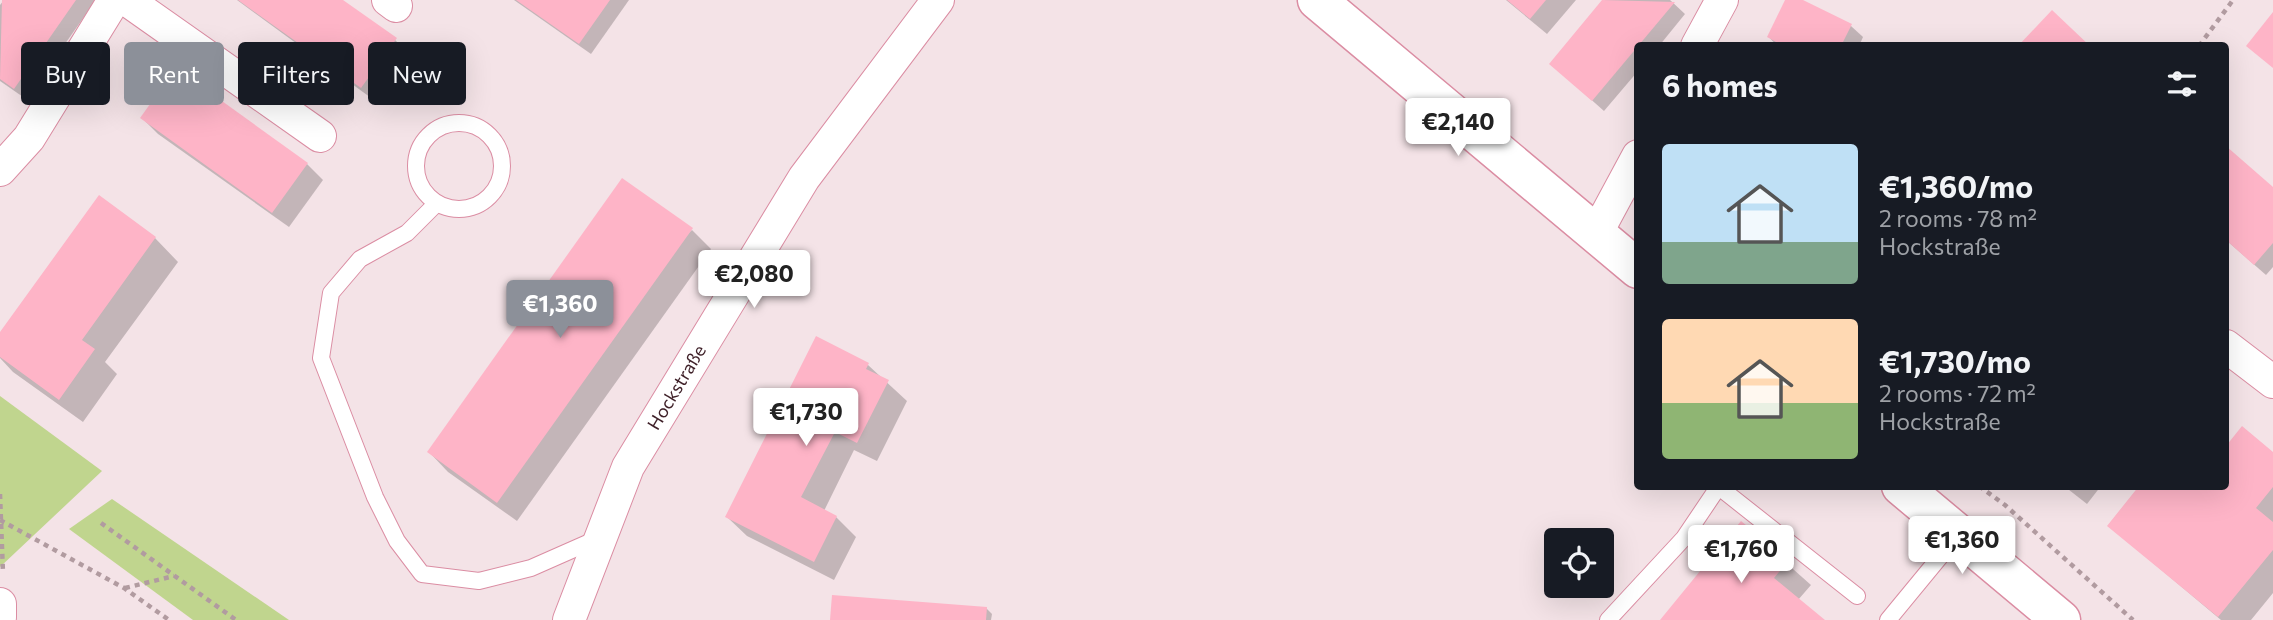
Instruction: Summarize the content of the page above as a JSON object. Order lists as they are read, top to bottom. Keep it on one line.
{"streets":{"street":["Hockstraße"]},"page":{"chip":["Buy","Rent","Filters","New"],"heading":"6 homes","price":["€2,140","€2,080","€1,360","€1,730","€1,360","€1,760"],"list":[{"name":"€1,360/mo","note":"2 rooms · 78 m² · Hockstraße"},{"name":"€1,730/mo","note":"2 rooms · 72 m² · Hockstraße"}]}}
